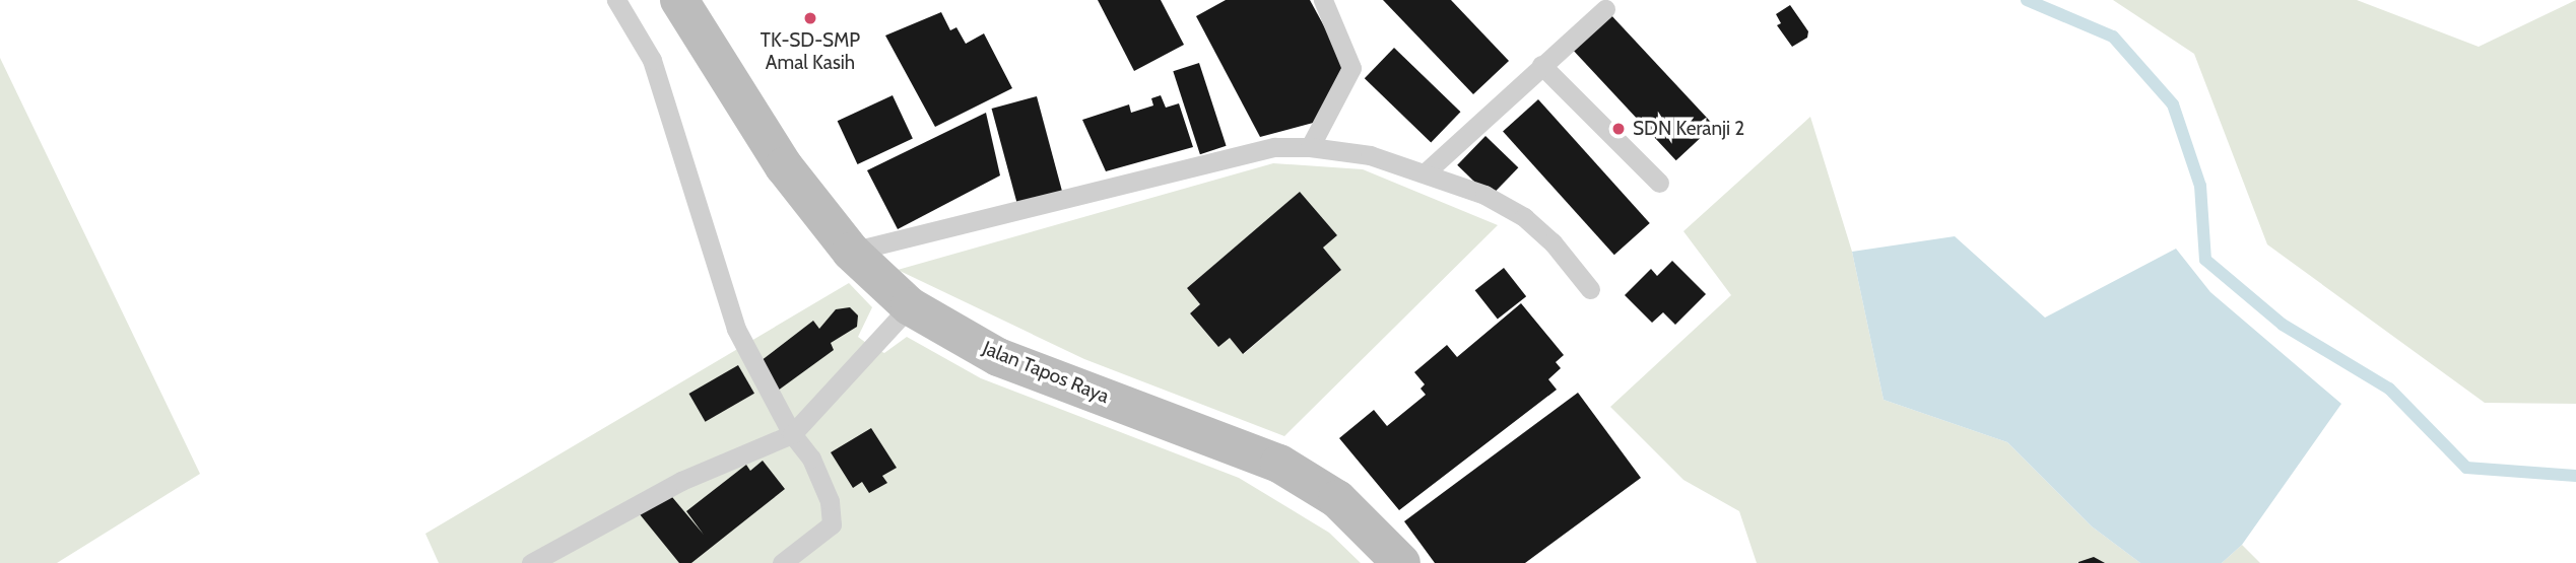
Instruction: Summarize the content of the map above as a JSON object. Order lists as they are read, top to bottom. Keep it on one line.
{"streets":{"main road":["Jalan Tapos Raya"]},"places":["TK-SD-SMP Amal Kasih","SDN Keranji 2"]}
